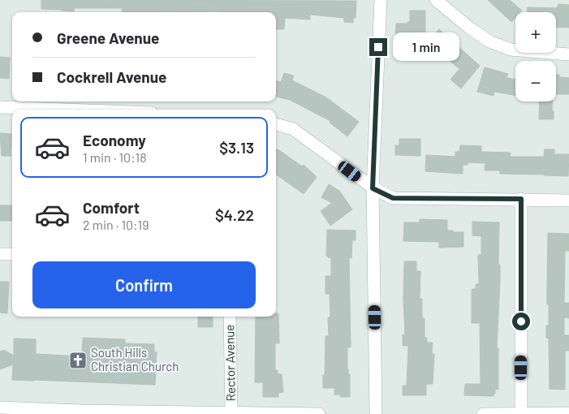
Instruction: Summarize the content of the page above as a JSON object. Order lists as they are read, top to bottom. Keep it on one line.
{"streets":{"street":["Rector Avenue"]},"places":{"church":["South Hills Christian Church"]},"page":{"map_buttons":["+","−"],"banner":["Greene Avenue","Cockrell Avenue"],"bubble":"1 min","list":[{"name":"Economy","note":"1 min · 10:18","value":"$3.13"},{"name":"Comfort","note":"2 min · 10:19","value":"$4.22"}],"buttons":"Confirm"}}
